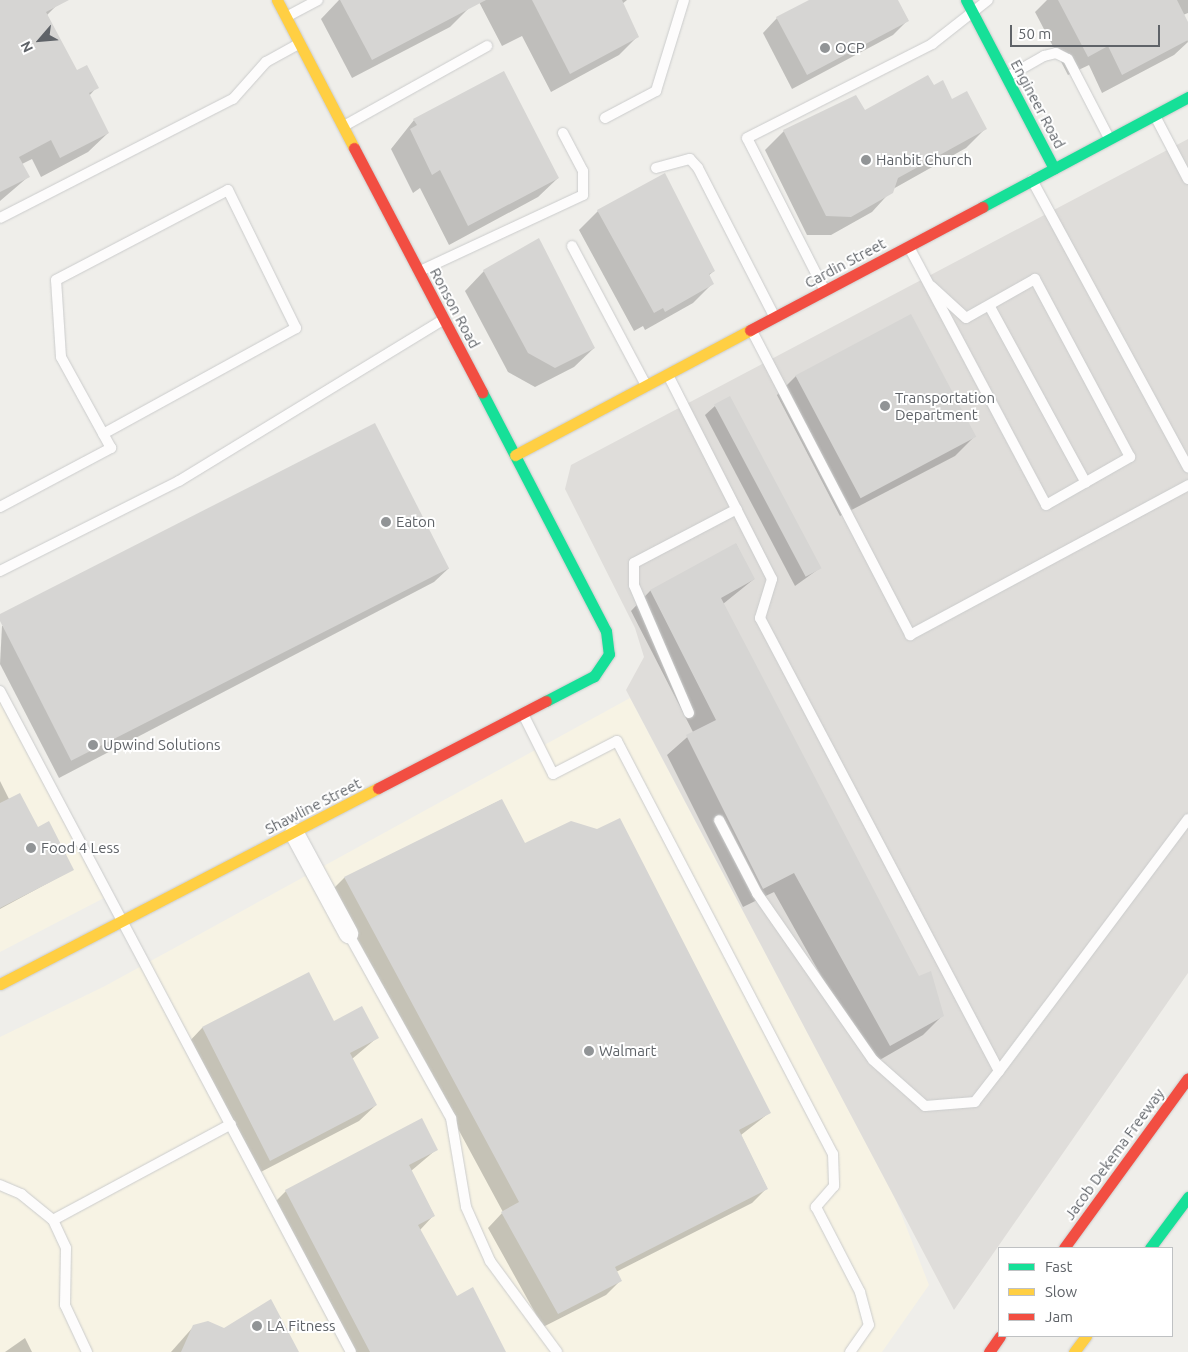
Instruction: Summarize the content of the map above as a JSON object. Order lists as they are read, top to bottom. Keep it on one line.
{"streets":{"main road":["Engineer Road","Cardin Street","Ronson Road","Shawline Street","Jacob Dekema Freeway"]},"crossings":[["Engineer Road","Cardin Street"],["Cardin Street","Ronson Road"],["Ronson Road","Shawline Street"]],"places":["OCP","Hanbit Church","Transportation Department","Eaton","Upwind Solutions","Food 4 Less","Walmart","LA Fitness"],"legend":["Fast","Slow","Jam"],"scale_bar":"50 m","north":"bottom left"}
